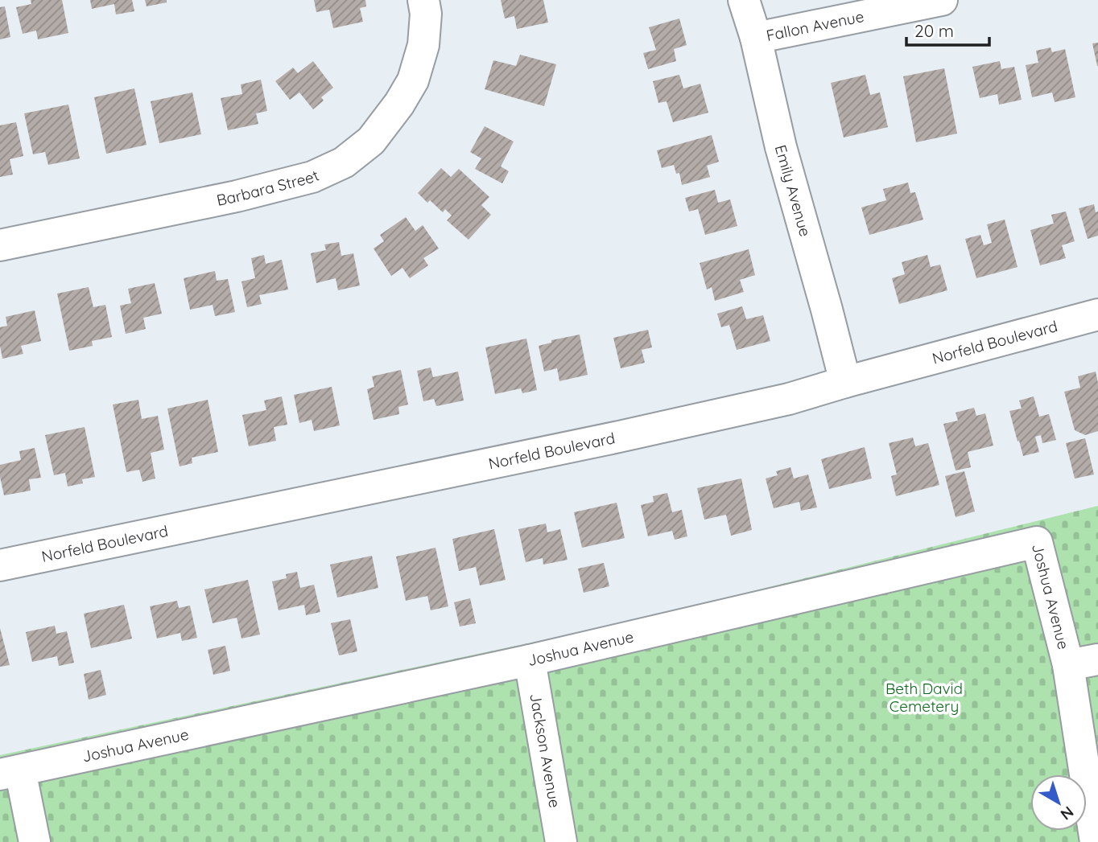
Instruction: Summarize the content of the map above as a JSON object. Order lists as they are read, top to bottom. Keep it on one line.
{"streets":{"street":["Fallon Avenue","Barbara Street","Emily Avenue","Norfeld Boulevard","Joshua Avenue","Jackson Avenue"]},"crossings":[["Fallon Avenue","Emily Avenue"],["Emily Avenue","Norfeld Boulevard"],["Joshua Avenue","Jackson Avenue"]],"parks":["Beth David Cemetery"],"scale_bar":"20 m","north":"bottom right"}
